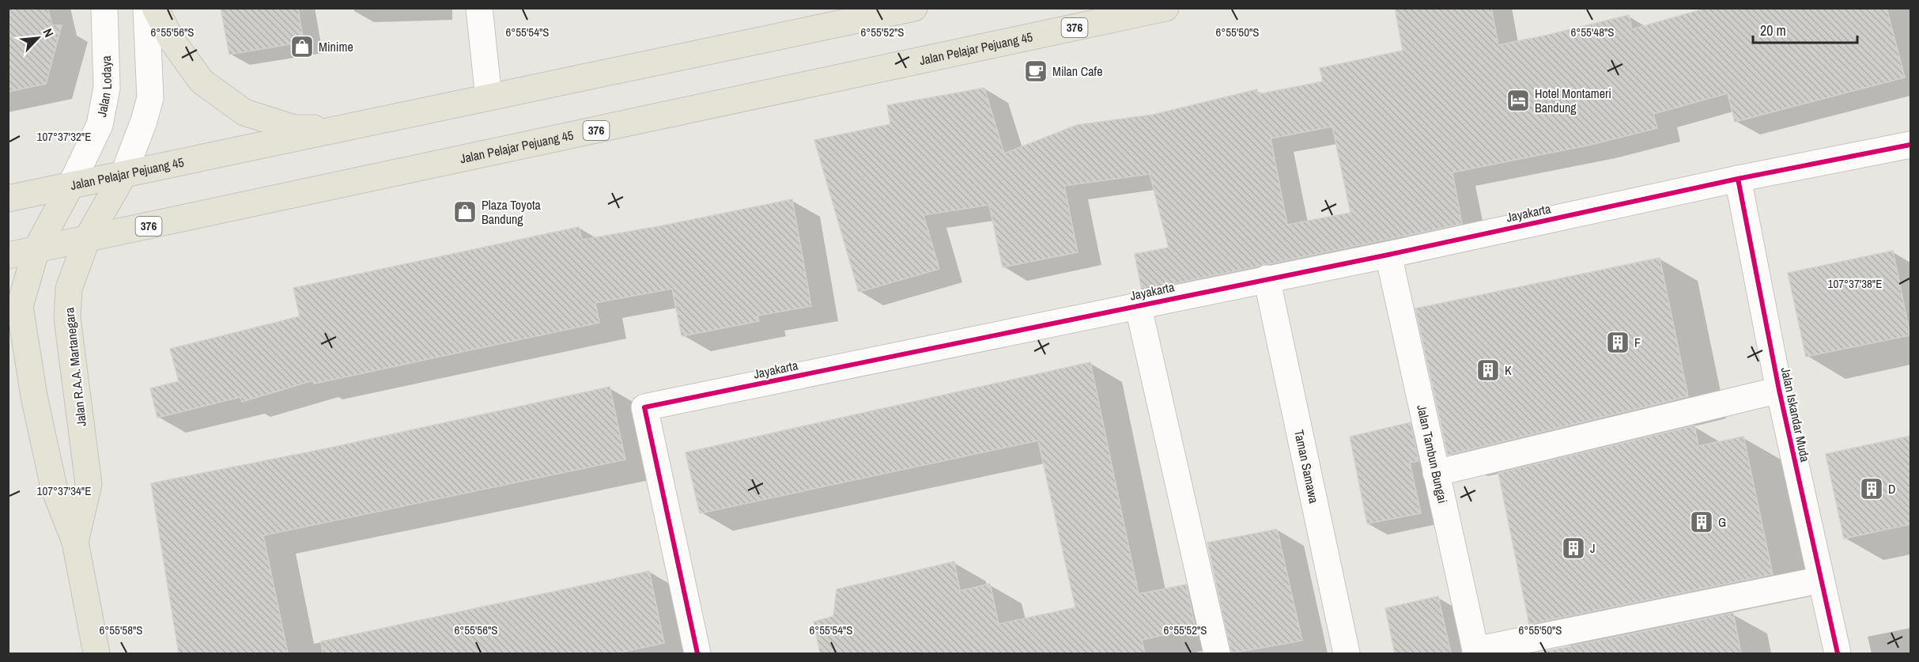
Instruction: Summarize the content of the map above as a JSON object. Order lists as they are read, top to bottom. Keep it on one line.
{"streets":{"main road":["376","Jalan Pelajar Pejuang 45","Jalan R.A.A. Martanegara"],"street":["Jalan Lodaya","Jayakarta","Jalan Iskandar Muda","Jalan Tambun Bungai","Taman Samawa"]},"crossings":[["Jalan Pelajar Pejuang 45","Jalan Lodaya"],["Jalan Pelajar Pejuang 45","Jalan R.A.A. Martanegara"],["Jalan Lodaya","Jalan R.A.A. Martanegara"],["Jayakarta","Jalan Iskandar Muda"],["Jayakarta","Jalan Tambun Bungai"],["Jayakarta","Taman Samawa"]],"places":{"shop":["Minime","Plaza Toyota Bandung"],"cafe":["Milan Cafe"],"hotel":["Hotel Montameri Bandung"],"building":["F","K","D","G","J"]},"scale_bar":"20 m","north":"top right","coordinates":["6°55'56\"S","6°55'54\"S","6°55'52\"S","6°55'50\"S","6°55'48\"S","107°37'32\"E","107°37'38\"E","107°37'34\"E","6°55'58\"S"]}
